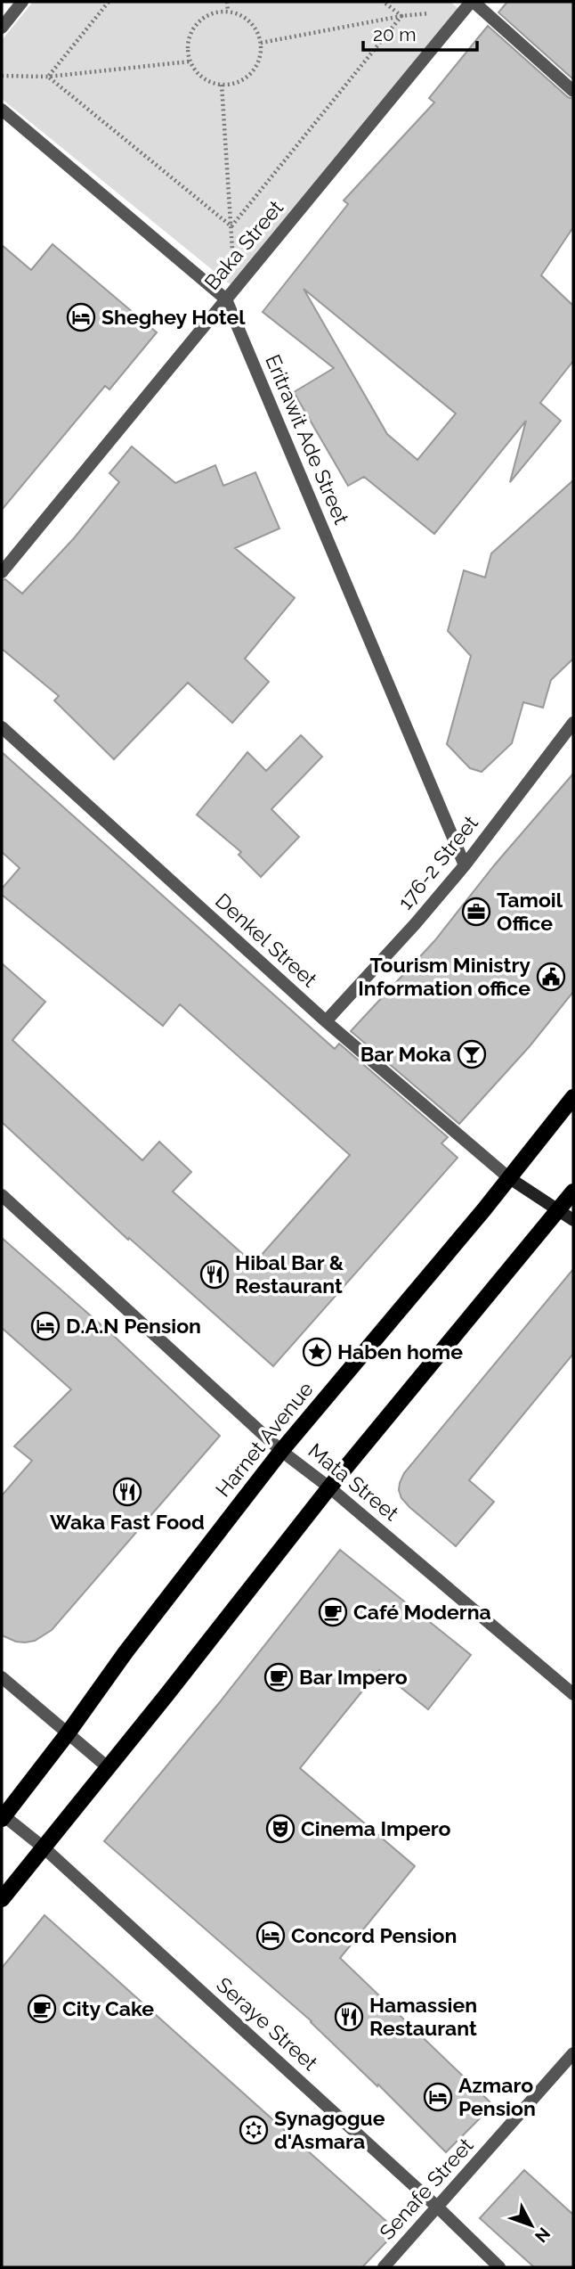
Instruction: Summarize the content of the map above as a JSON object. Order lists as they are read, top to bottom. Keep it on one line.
{"streets":{"main road":["Harnet Avenue"],"street":["Baka Street","Eritrawit Ade Street","176-2 Street","Denkel Street","Mata Street","Seraye Street","Senafe Street"]},"crossings":[["Baka Street","Eritrawit Ade Street"],["Eritrawit Ade Street","176-2 Street"],["176-2 Street","Denkel Street"],["Denkel Street","Harnet Avenue"],["Harnet Avenue","Mata Street"],["Harnet Avenue","Seraye Street"],["Seraye Street","Senafe Street"]],"places":{"hotel":["Sheghey Hotel","D.A.N Pension","Concord Pension","Azmaro Pension"],"office":["Tamoil Office"],"public building":["Tourism Ministry Information office"],"bar":["Bar Moka"],"restaurant":["Hibal Bar & Restaurant","Waka Fast Food","Hamassien Restaurant"],"place":["Haben home"],"cafe":["Café Moderna","Bar Impero","City Cake"],"theatre":["Cinema Impero"],"synagogue":["Synagogue d'Asmara"]},"scale_bar":"20 m","north":"bottom right"}
